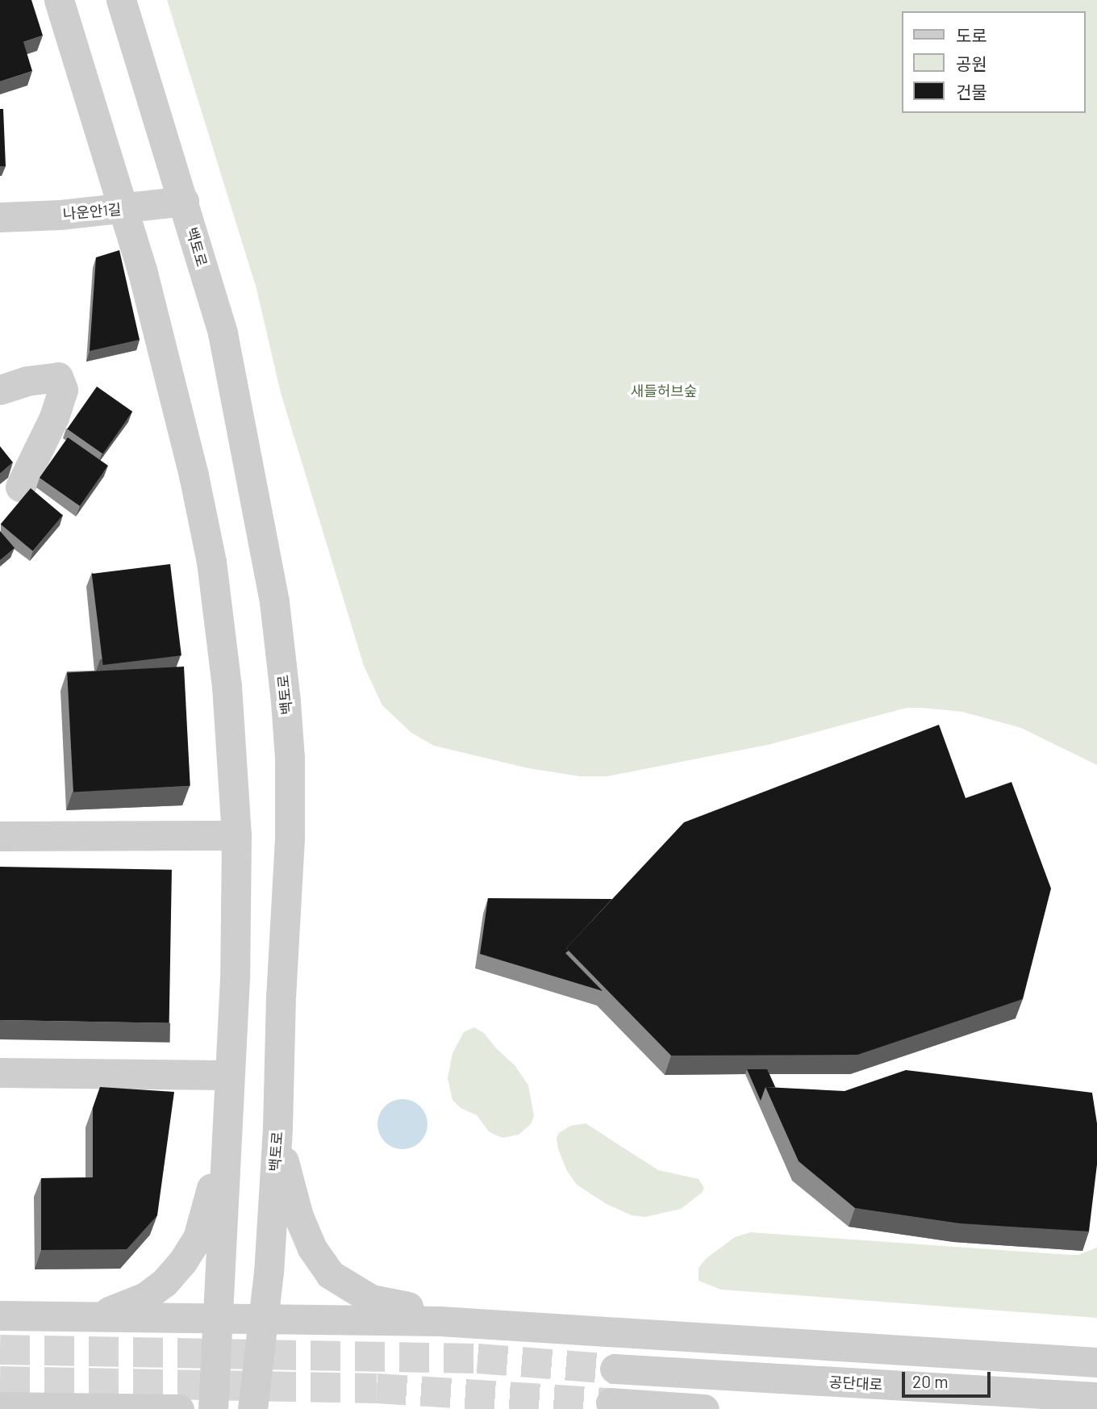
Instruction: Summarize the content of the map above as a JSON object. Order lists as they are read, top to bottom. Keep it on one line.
{"streets":{"street":["나운안1길","백토로","공단대로"]},"crossings":[["나운안1길","백토로"]],"parks":["새들허브숲"],"legend":["도로","공원","건물"],"scale_bar":"20 m"}
